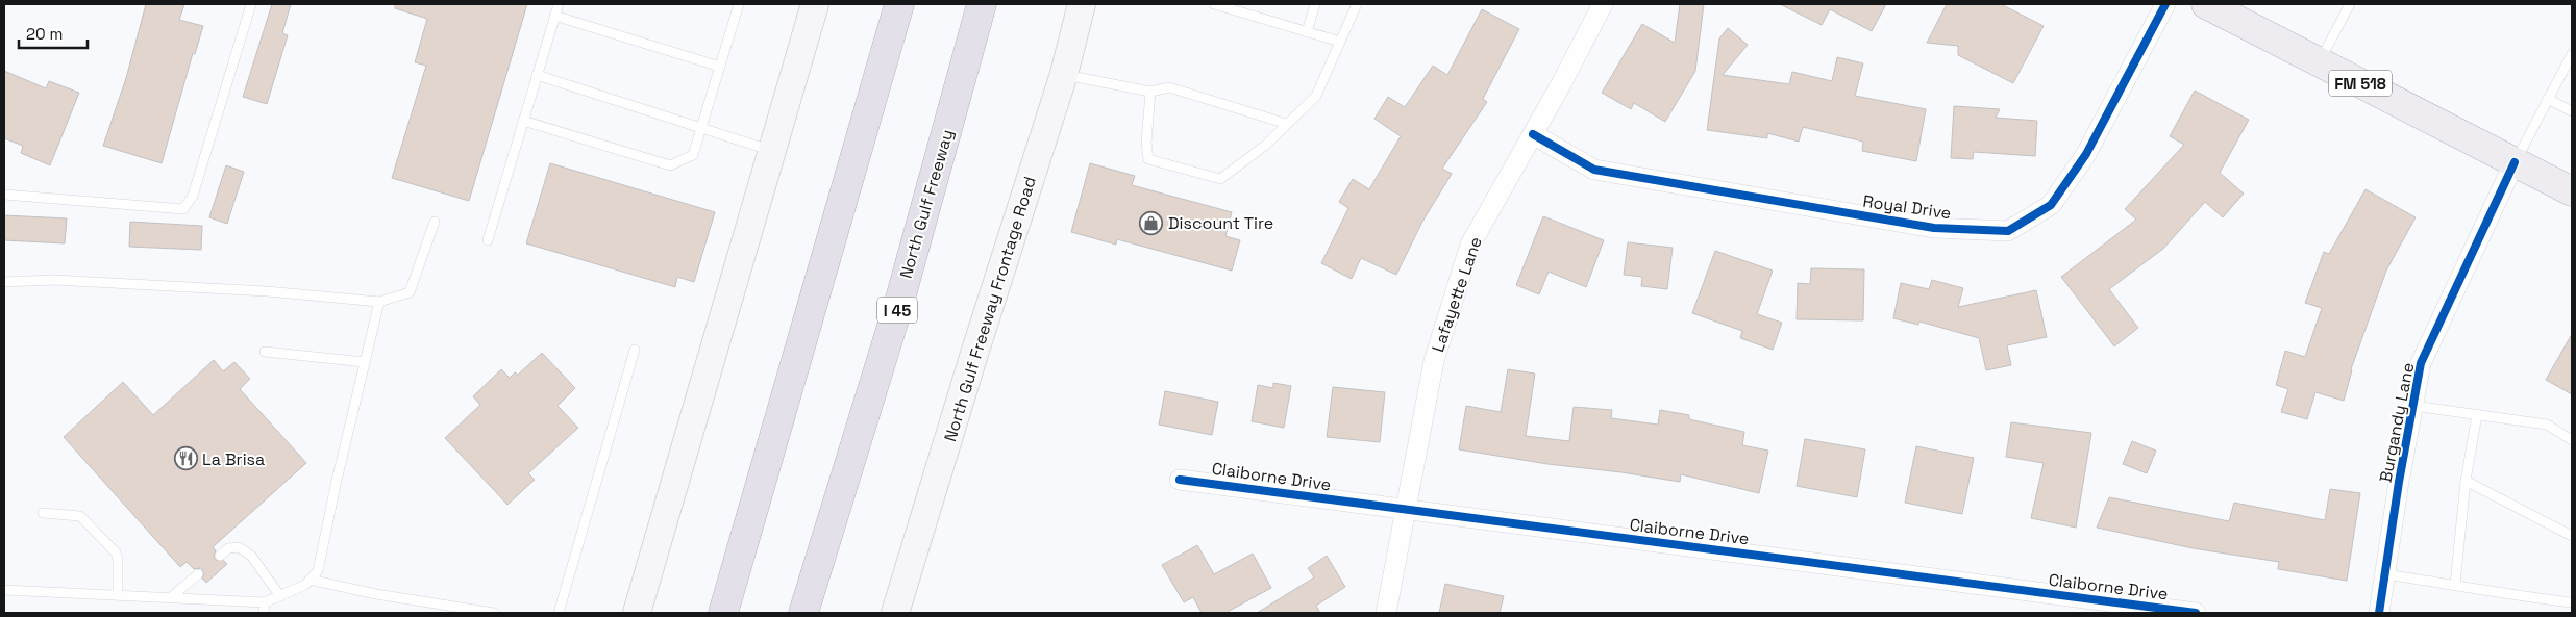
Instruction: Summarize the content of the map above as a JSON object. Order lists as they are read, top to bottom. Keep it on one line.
{"streets":{"highway":["North Gulf Freeway","I 45"],"main road":["FM 518","North Gulf Freeway Frontage Road"],"street":["Royal Drive","Lafayette Lane","Burgandy Lane","Claiborne Drive"]},"crossings":[["FM 518","Burgandy Lane"],["Royal Drive","Lafayette Lane"],["Lafayette Lane","Claiborne Drive"]],"places":{"shop":["Discount Tire"],"restaurant":["La Brisa"]},"scale_bar":"20 m"}
